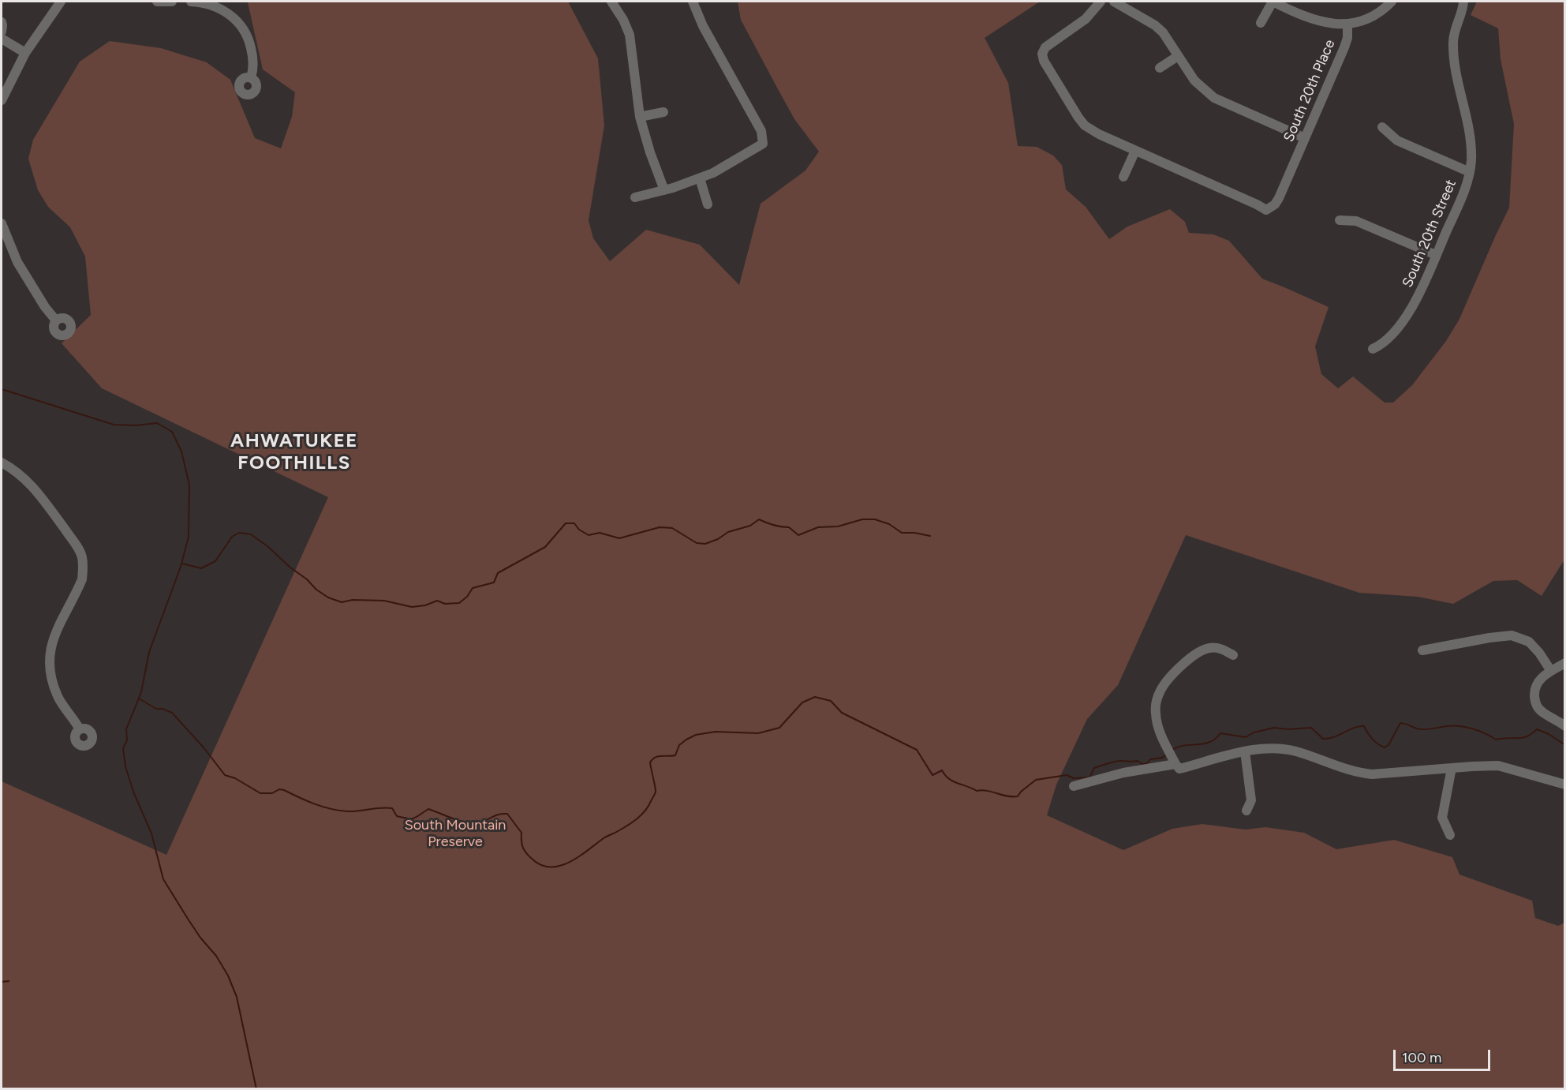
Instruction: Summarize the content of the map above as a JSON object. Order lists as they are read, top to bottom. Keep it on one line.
{"streets":{"street":["South 20th Place","South 20th Street"]},"districts":["AHWATUKEE FOOTHILLS"],"parks":["South Mountain Preserve"],"scale_bar":"100 m"}
